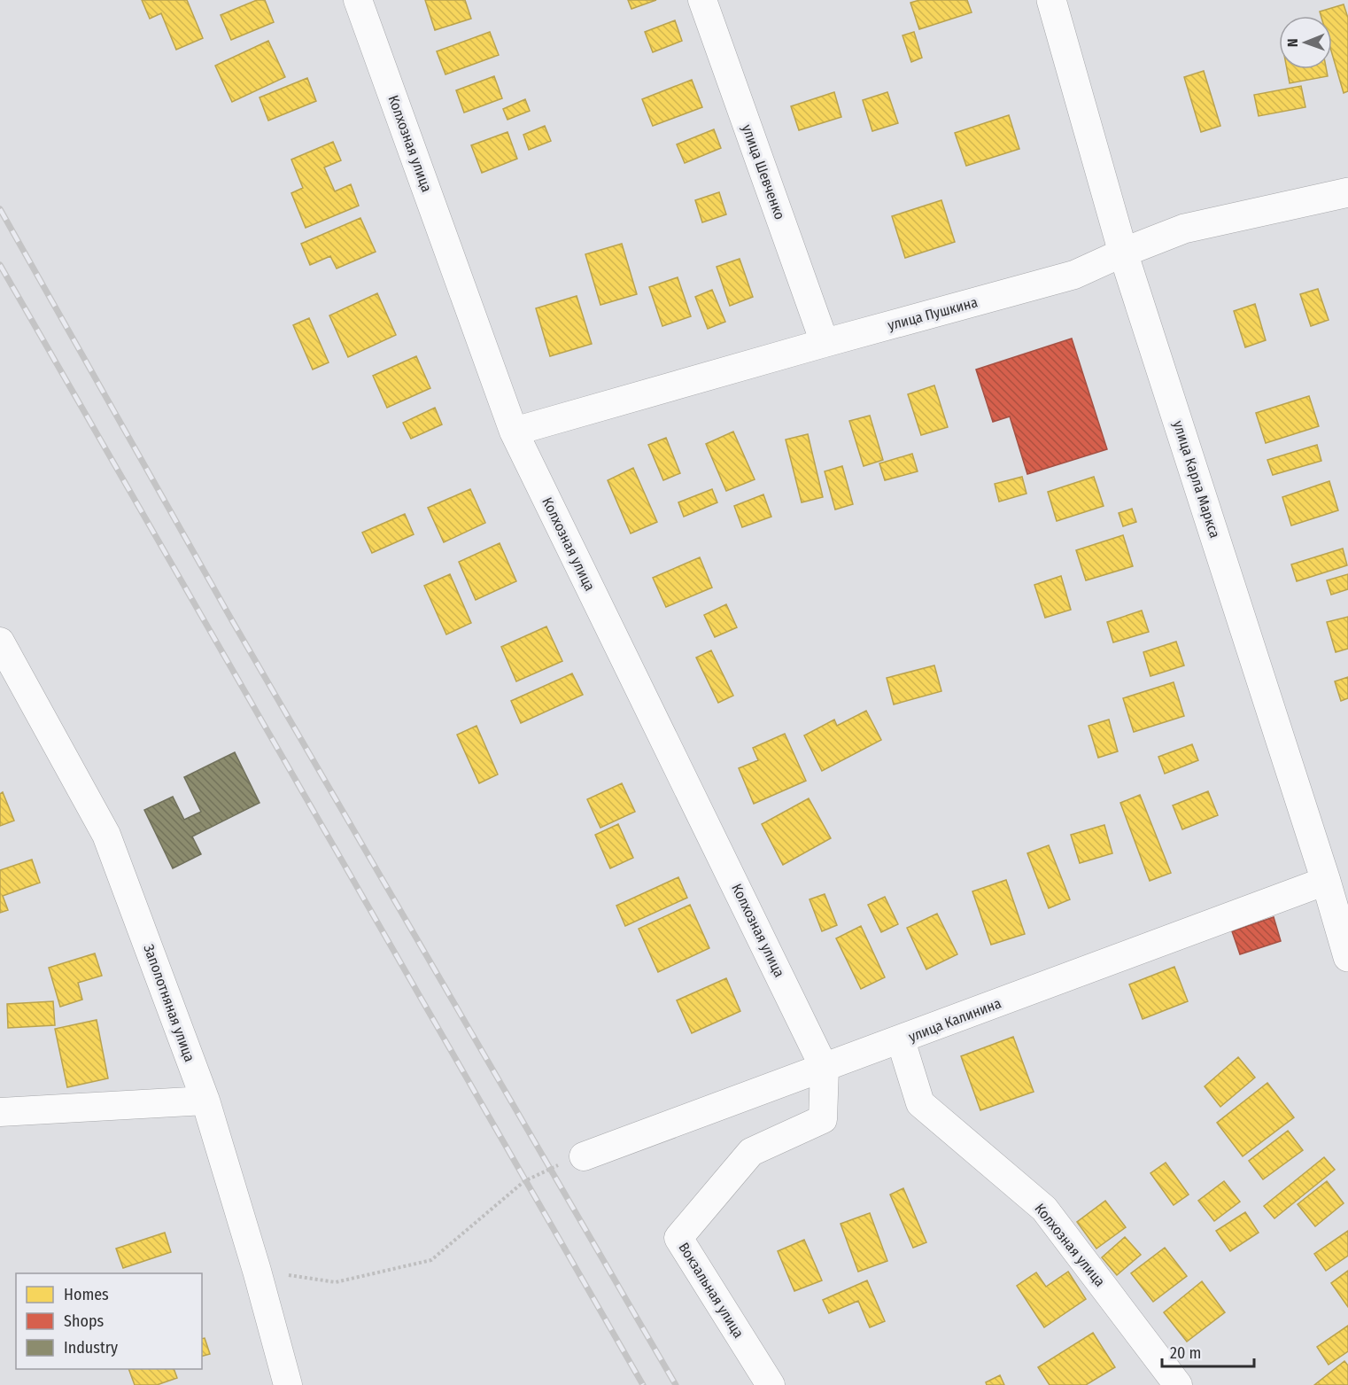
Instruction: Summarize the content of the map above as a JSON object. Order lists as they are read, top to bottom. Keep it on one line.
{"streets":{"street":["Колхозная улица","улица Шевченко","улица Пушкина","улица Карла Маркса","Заполотняная улица","улица Калинина","Вокзальная улица"]},"crossings":[["Колхозная улица","улица Пушкина"],["Колхозная улица","улица Калинина"],["Колхозная улица","Вокзальная улица"],["улица Шевченко","улица Пушкина"],["улица Пушкина","улица Карла Маркса"],["улица Карла Маркса","улица Калинина"],["улица Калинина","Вокзальная улица"]],"legend":["Homes","Shops","Industry"],"scale_bar":"20 m","north":"left"}
